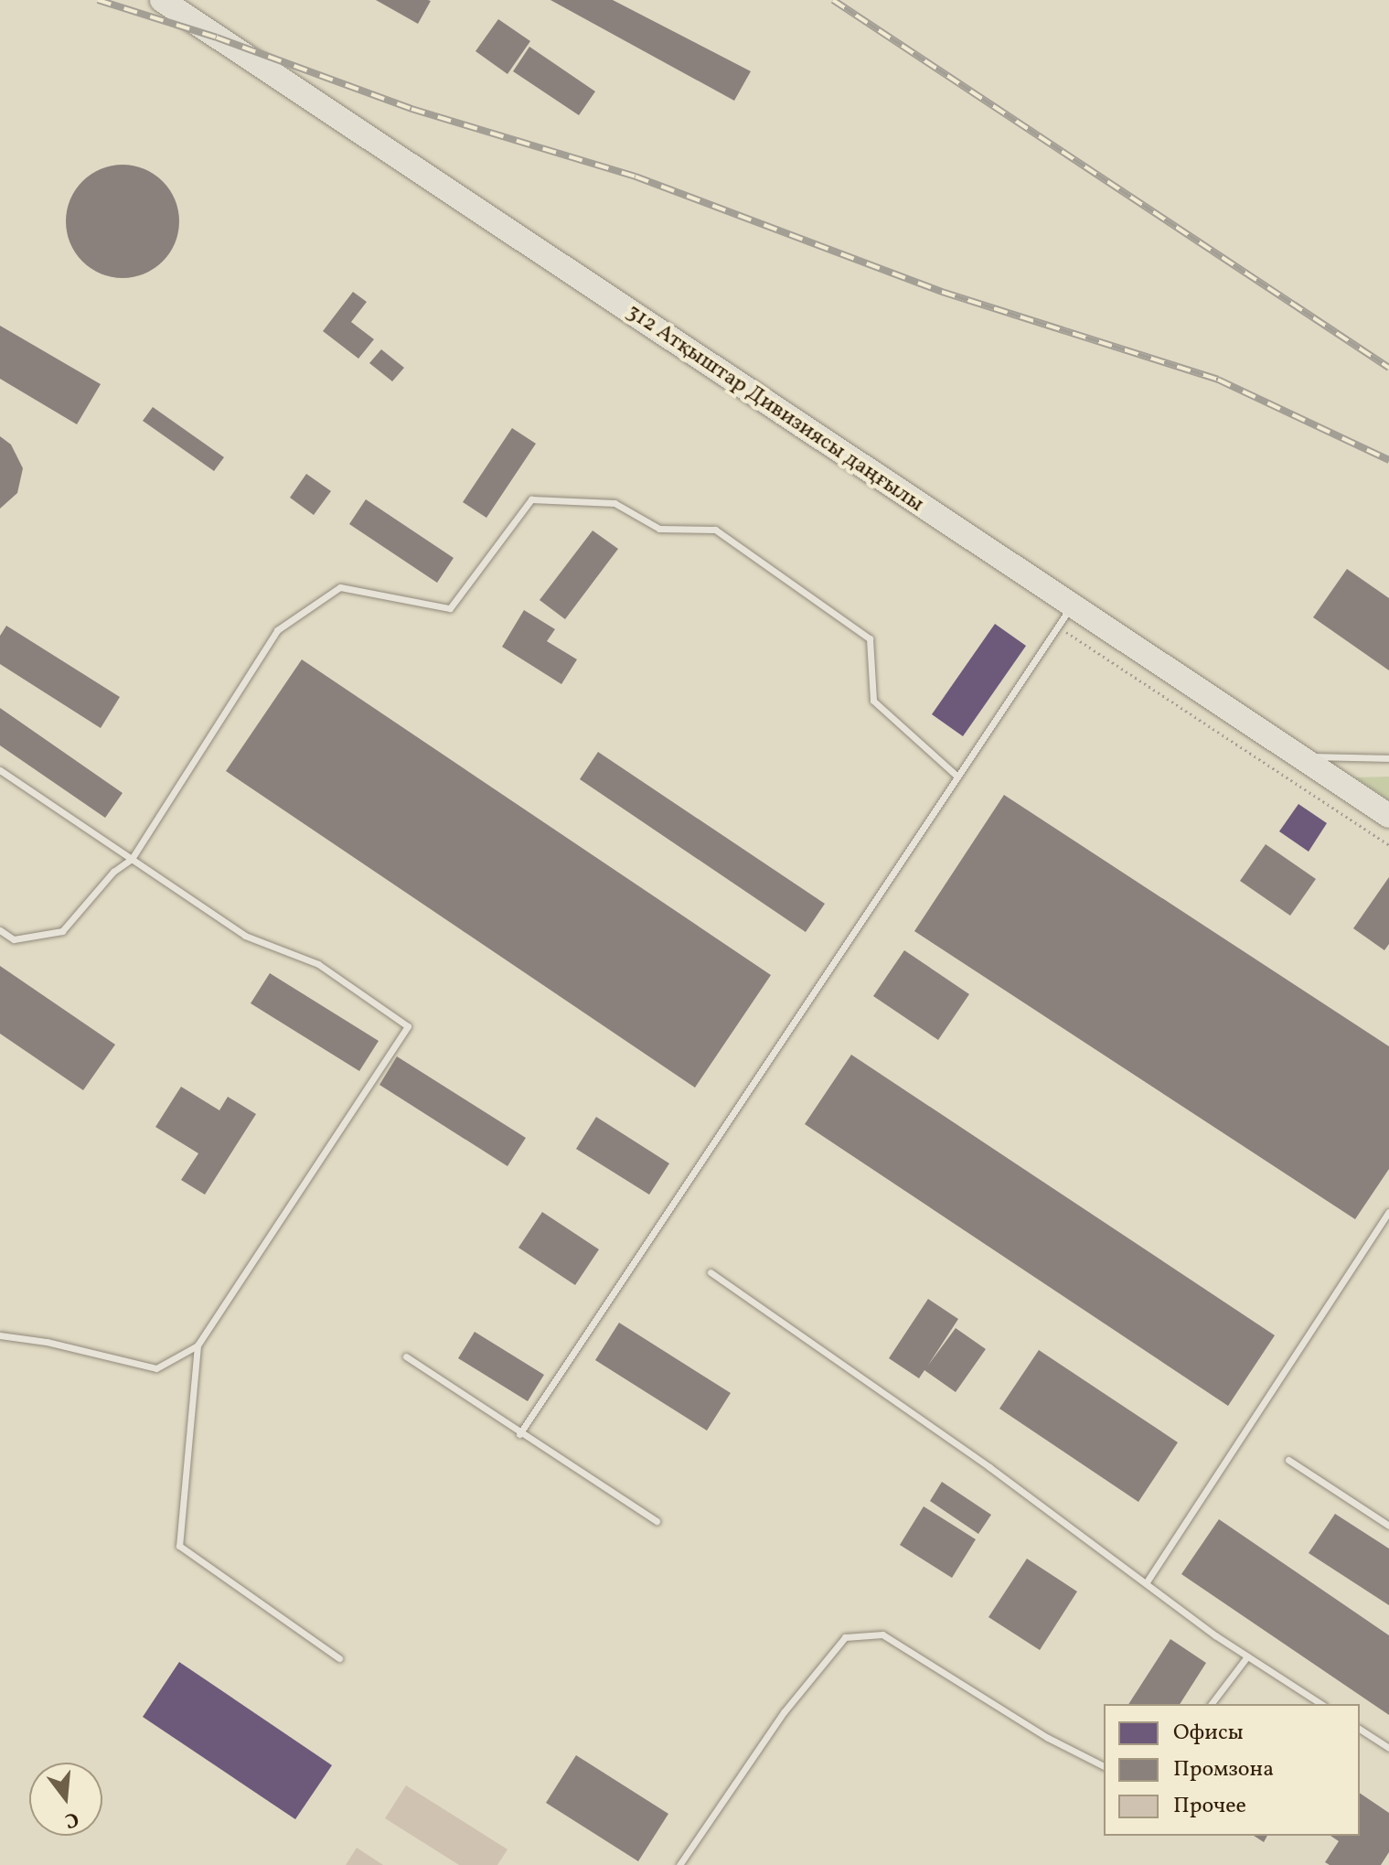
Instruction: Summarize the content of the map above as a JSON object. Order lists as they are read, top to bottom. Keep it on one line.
{"streets":{"highway":["312 Атқыштар Дивизиясы даңғылы"]},"legend":["Офисы","Промзона","Прочее"],"north":"bottom"}
